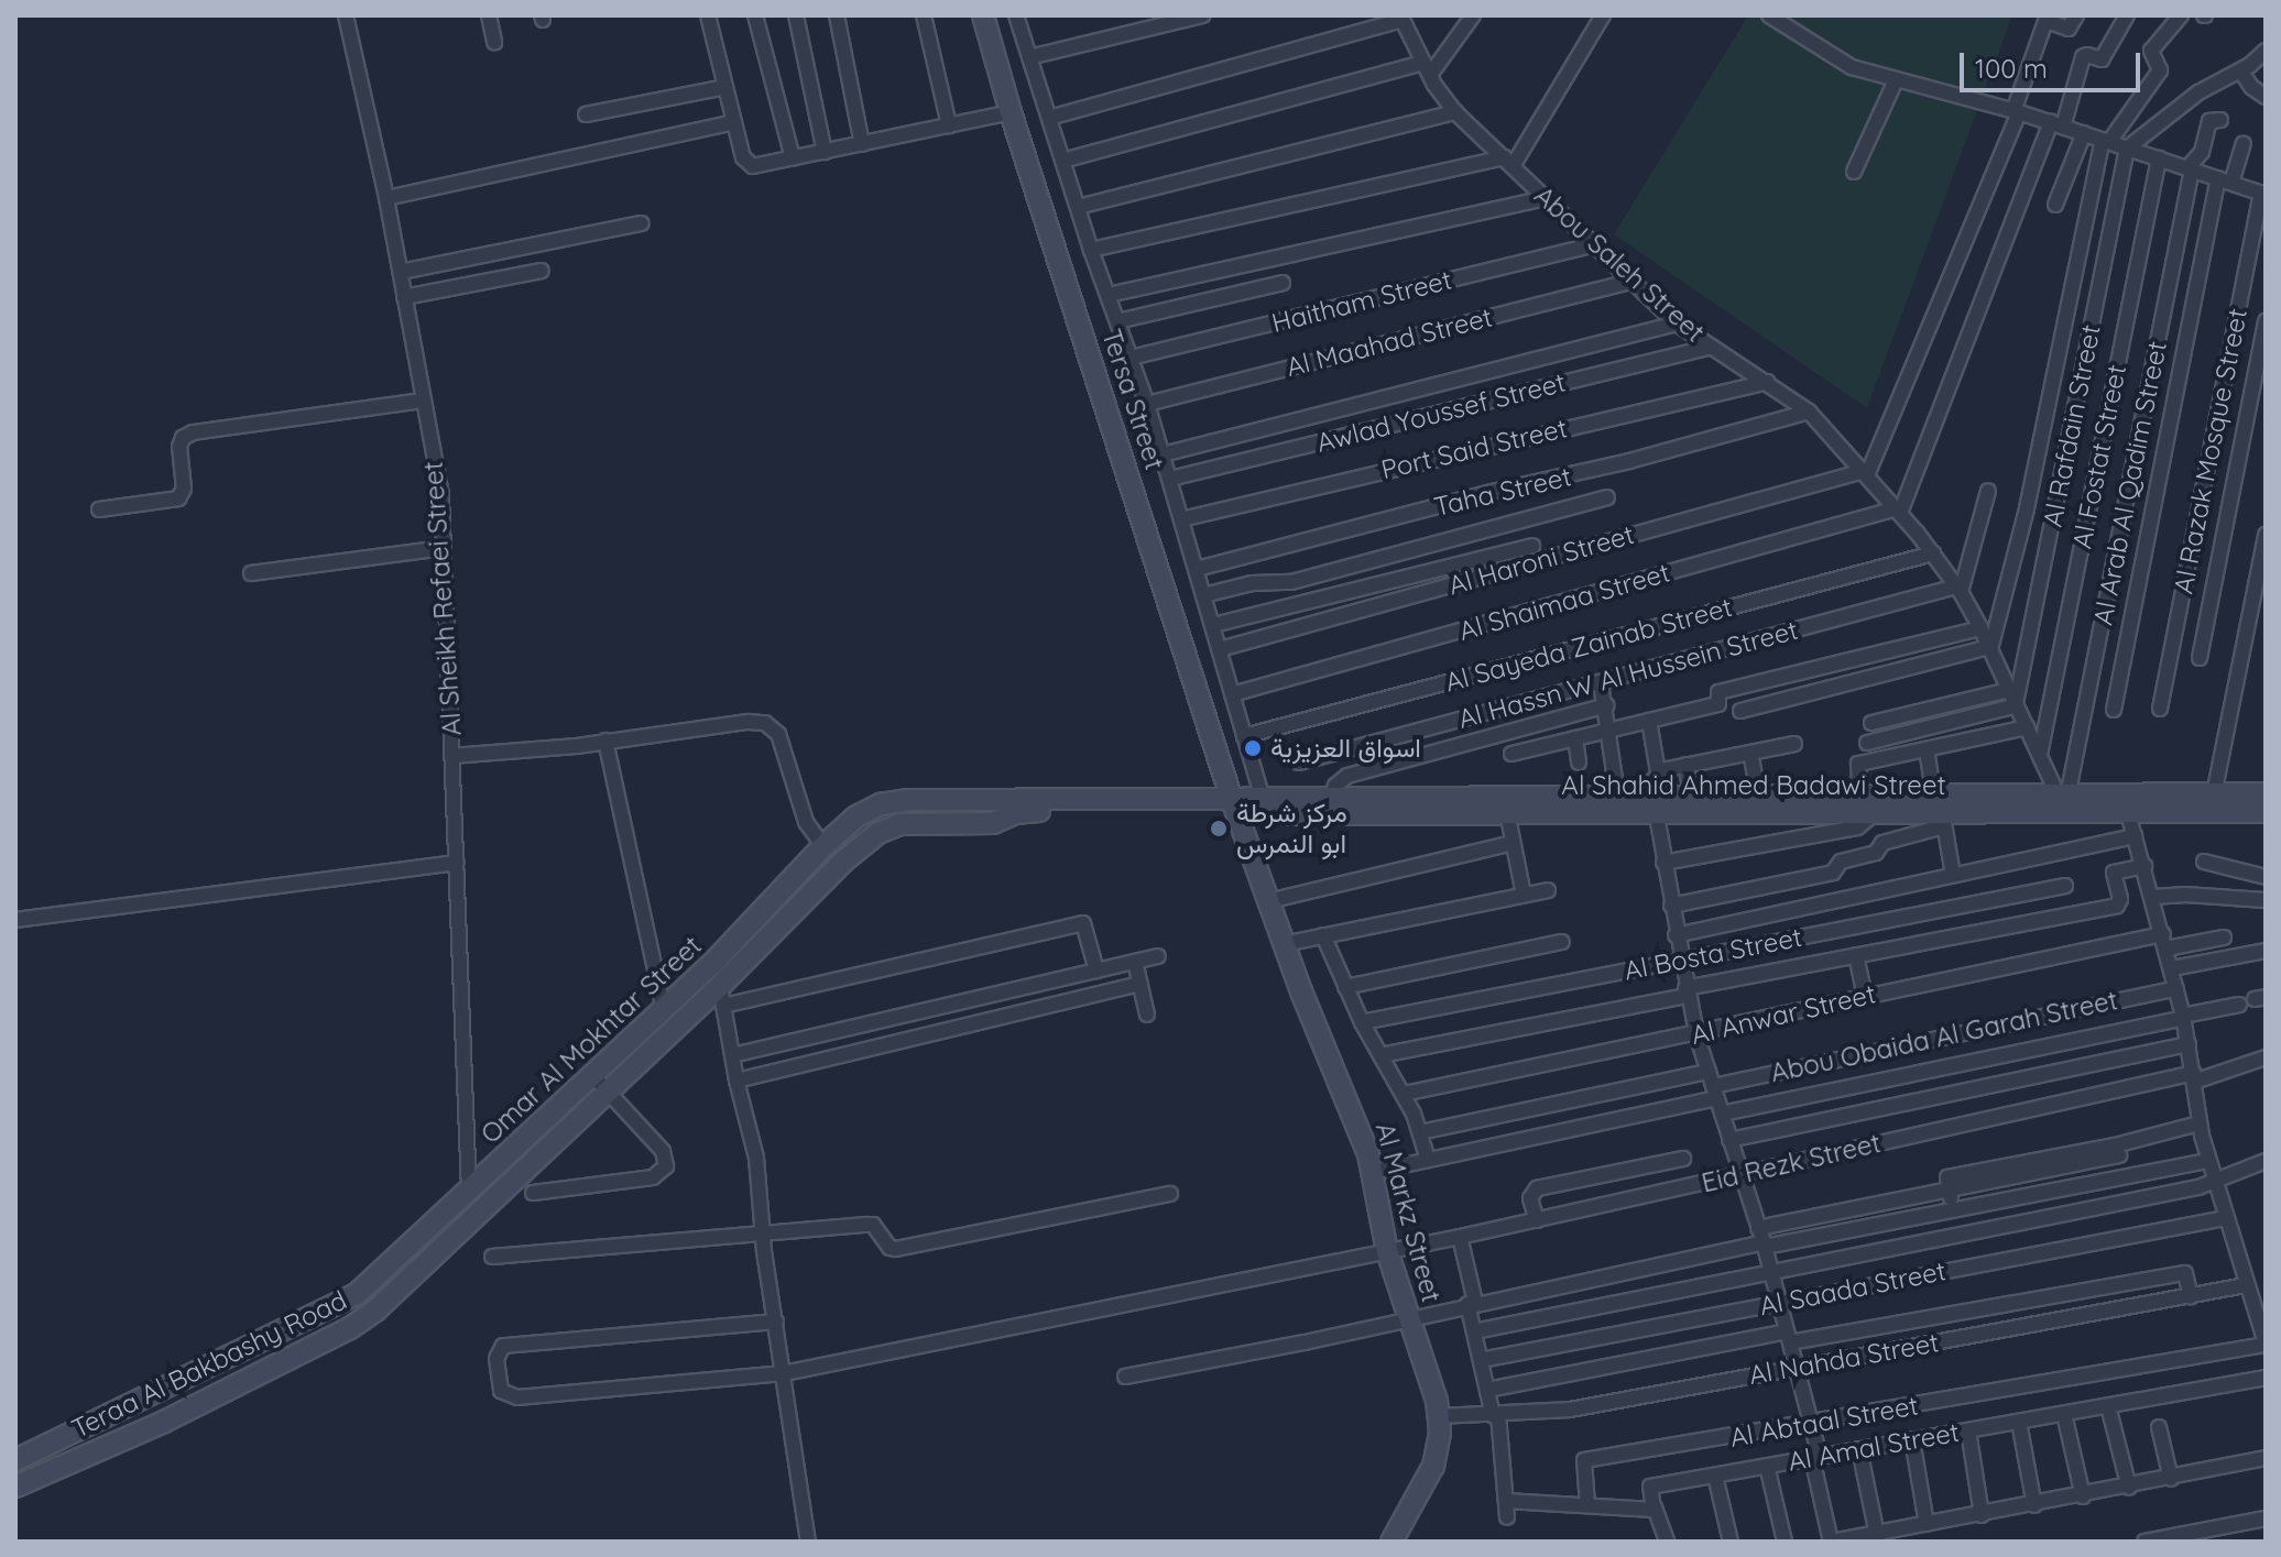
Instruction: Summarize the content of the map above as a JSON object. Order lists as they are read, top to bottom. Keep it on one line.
{"streets":{"street":["Abou Saleh Street","Haitham Street","Al Maahad Street","Tersa Street","Awlad Youssef Street","Al Rafdain Street","Port Said Street","Al Razak Mosque Street","Al Fostat Street","Al Arab Al Qadim Street","Taha Street","Al Haroni Street","Al Sheikh Refaei Street","Al Shaimaa Street","Al Sayeda Zainab Street","Al Hassn W Al Hussein Street","Al Shahid Ahmed Badawi Street","Al Bosta Street","Al Anwar Street","Abou Obaida Al Garah Street","Omar Al Mokhtar Street","Eid Rezk Street","Al Markz Street","Al Saada Street","Al Nahda Street","Teraa Al Bakbashy Road","Al Abtaal Street","Al Amal Street"]},"crossings":[["Abou Saleh Street","Haitham Street"],["Abou Saleh Street","Al Maahad Street"],["Abou Saleh Street","Awlad Youssef Street"],["Abou Saleh Street","Al Rafdain Street"],["Abou Saleh Street","Port Said Street"],["Abou Saleh Street","Al Fostat Street"],["Abou Saleh Street","Al Arab Al Qadim Street"],["Abou Saleh Street","Taha Street"],["Abou Saleh Street","Al Haroni Street"],["Abou Saleh Street","Al Shaimaa Street"],["Abou Saleh Street","Al Sayeda Zainab Street"],["Abou Saleh Street","Al Hassn W Al Hussein Street"],["Abou Saleh Street","Al Shahid Ahmed Badawi Street"],["Tersa Street","Al Shahid Ahmed Badawi Street"],["Tersa Street","Omar Al Mokhtar Street"],["Tersa Street","Al Markz Street"],["Al Arab Al Qadim Street","Al Shahid Ahmed Badawi Street"],["Al Sheikh Refaei Street","Omar Al Mokhtar Street"],["Al Shahid Ahmed Badawi Street","Omar Al Mokhtar Street"],["Al Shahid Ahmed Badawi Street","Al Markz Street"],["Omar Al Mokhtar Street","Al Markz Street"],["Omar Al Mokhtar Street","Teraa Al Bakbashy Road"],["Eid Rezk Street","Al Markz Street"],["Al Markz Street","Al Nahda Street"]],"places":["اسواق العزيزية","مركز شرطة ابو النمرس"],"scale_bar":"100 m"}
